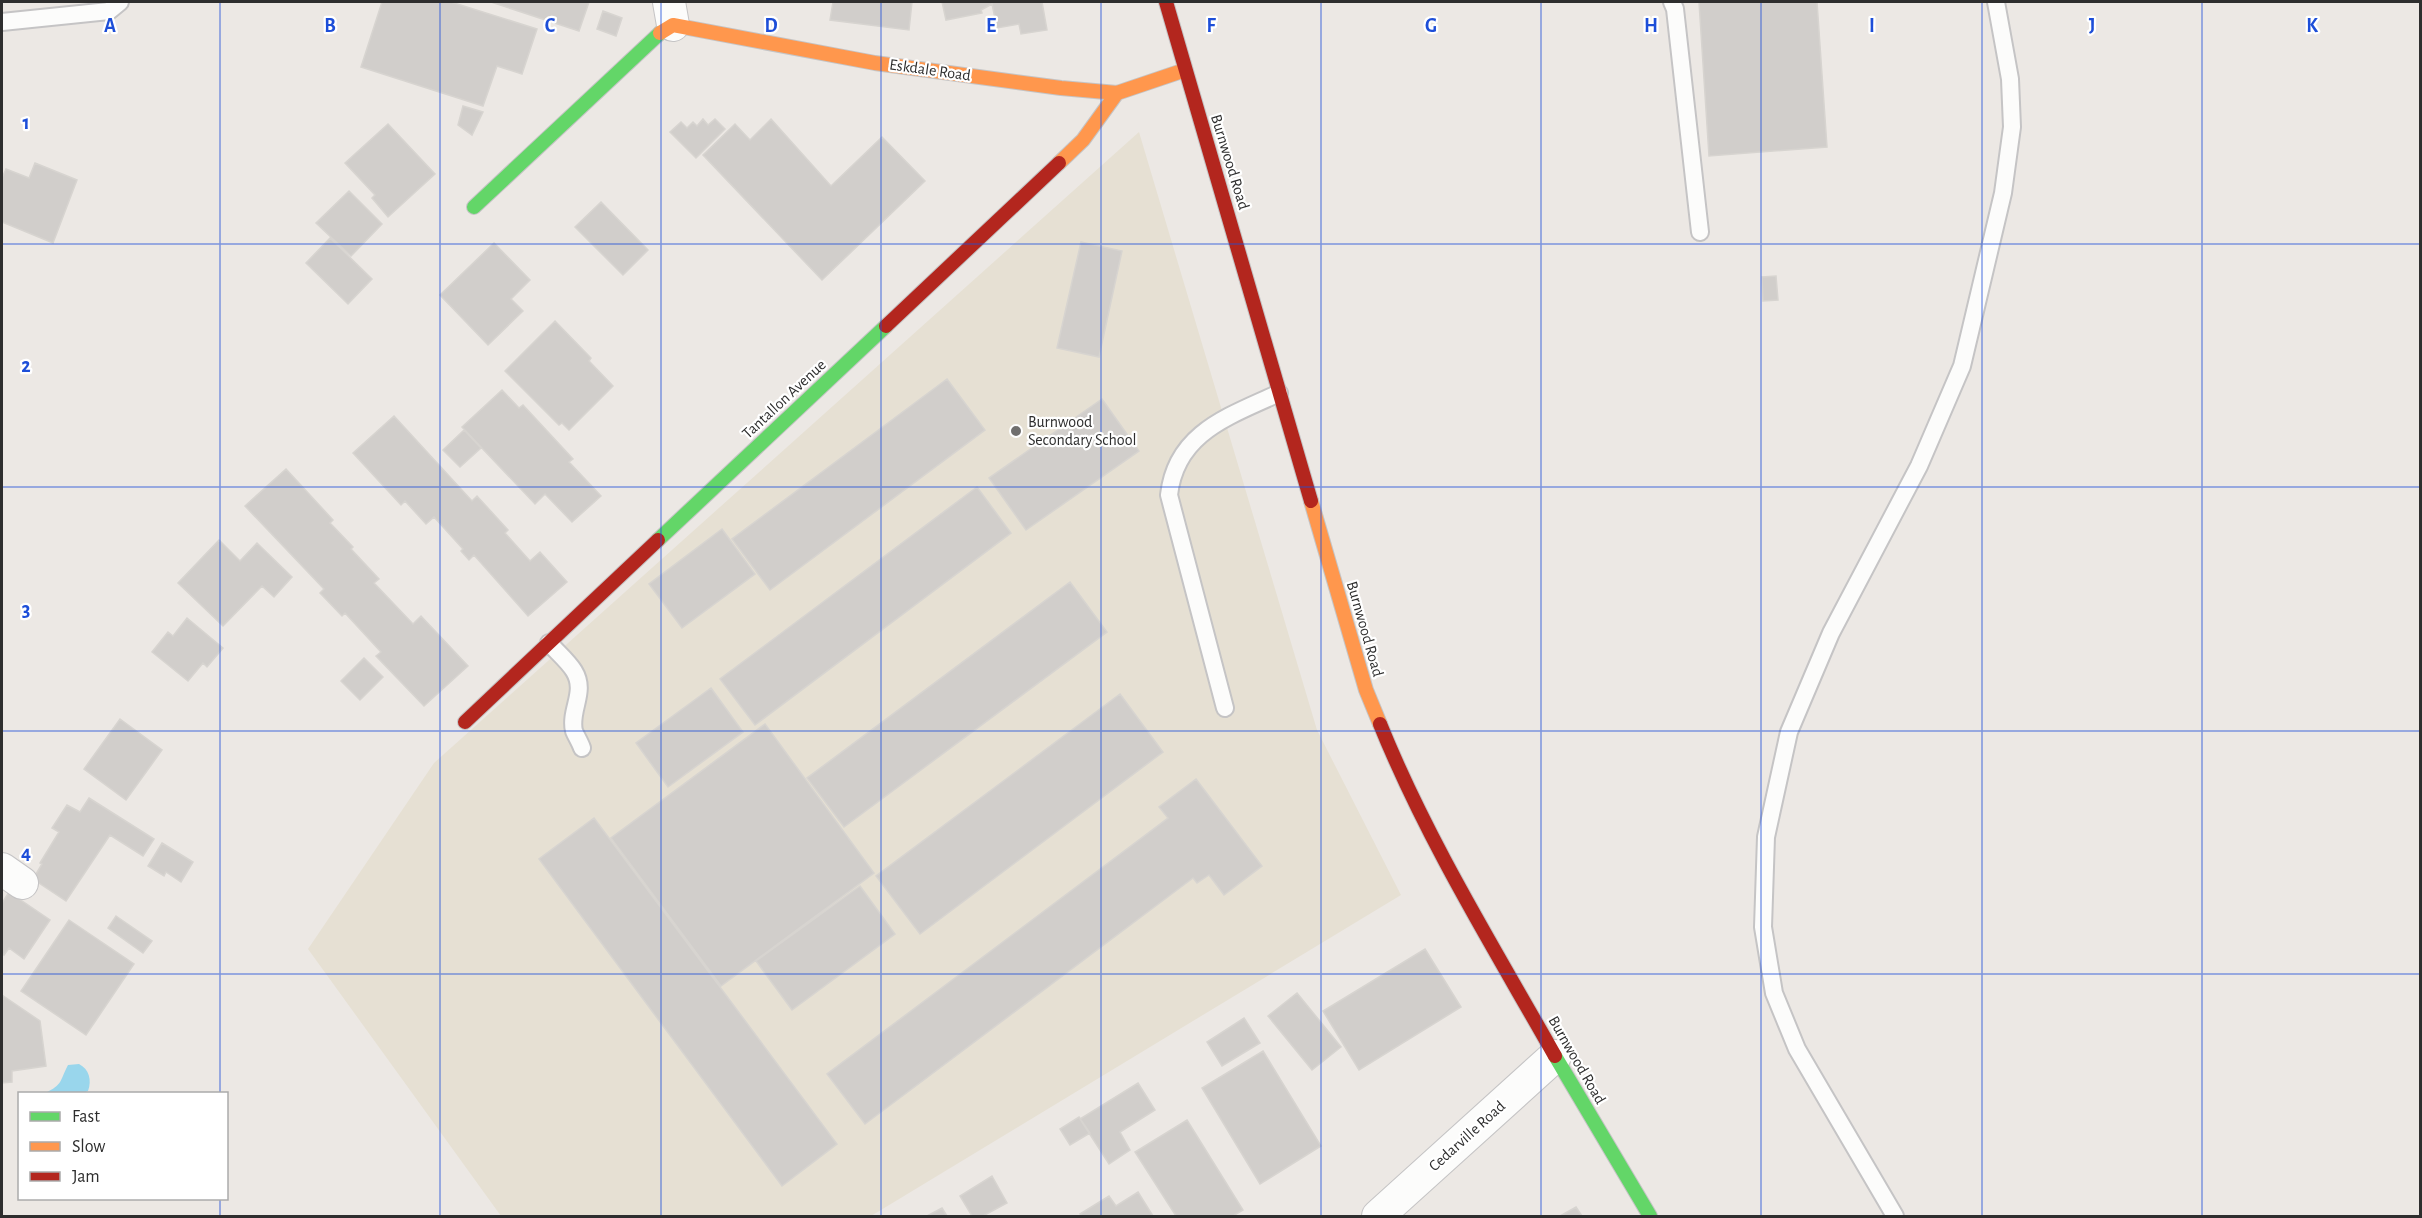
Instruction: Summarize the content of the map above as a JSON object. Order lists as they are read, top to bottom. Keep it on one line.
{"streets":{"street":["Eskdale Road","Burnwood Road","Tantallon Avenue","Cedarville Road"]},"crossings":[["Eskdale Road","Burnwood Road"],["Eskdale Road","Tantallon Avenue"],["Burnwood Road","Cedarville Road"]],"places":["Burnwood Secondary School"],"legend":["Fast","Slow","Jam"],"grid":{"columns":["A","B","C","D","E","F","G","H","I","J","K"],"rows":["1","2","3","4"]}}
